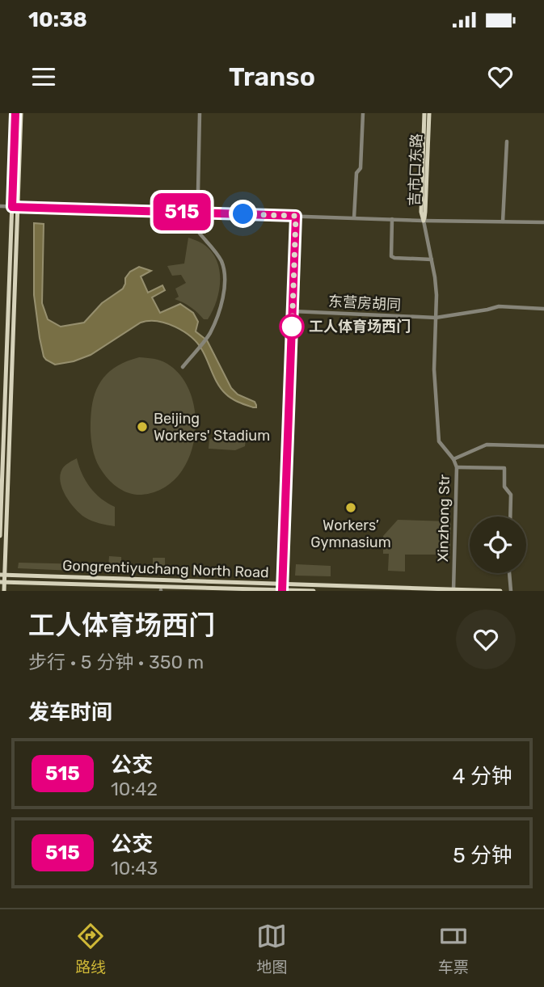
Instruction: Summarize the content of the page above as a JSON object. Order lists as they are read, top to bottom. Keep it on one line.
{"streets":{"main road":["吉市口东路","Gongrentiyuchang North Road"],"street":["东营房胡同","Xinzhong Str"]},"crossings":[["吉市口东路","Xinzhong Str"],["东营房胡同","Xinzhong Str"],["Xinzhong Str","Gongrentiyuchang North Road"]],"places":["工人体育场西门","Beijing Workers' Stadium","Workers’ Gymnasium"],"lines":["bus line 515"],"page":{"status":"10:38","header":"Transo","on_map":"515","heading":[["工人体育场西门","步行 · 5 分钟 · 350 m"],"发车时间"],"list":[{"mark":"515","name":"公交","note":"10:42","value":"4 分钟"},{"mark":"515","name":"公交","note":"10:43","value":"5 分钟"}],"tabs":["路线","地图","车票"]}}
